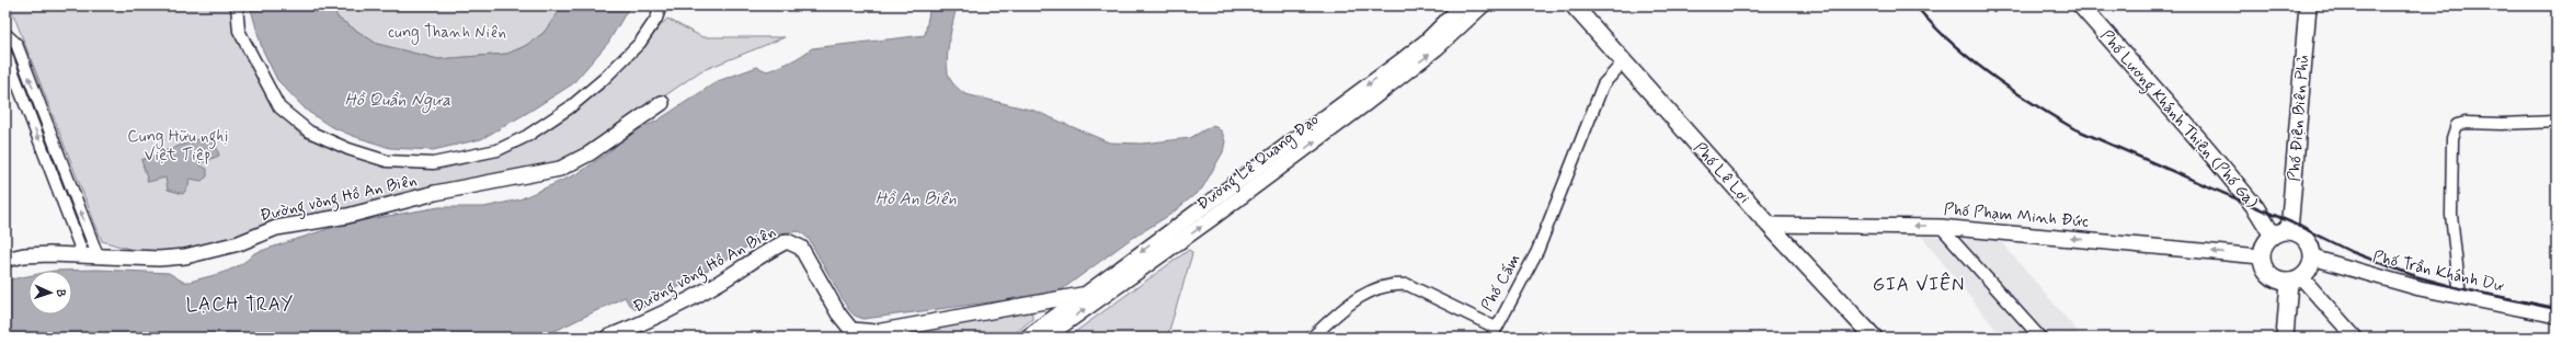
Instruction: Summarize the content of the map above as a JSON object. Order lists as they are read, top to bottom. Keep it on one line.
{"streets":{"main road":["Phố Điện Biên Phủ","Phố Lương Khánh Thiện (Phố Ga)","Phố Lê Lợi"],"street":["Đường Lê Quang Đạo","Đường vòng Hồ An Biên","Phố Phạm Minh Đức","Phố Trần Khánh Dư","Phố Cấm"]},"crossings":[["Phố Điện Biên Phủ","Phố Lương Khánh Thiện (Phố Ga)"],["Phố Điện Biên Phủ","Phố Phạm Minh Đức"],["Phố Điện Biên Phủ","Phố Trần Khánh Dư"],["Phố Lương Khánh Thiện (Phố Ga)","Phố Phạm Minh Đức"],["Phố Lương Khánh Thiện (Phố Ga)","Phố Trần Khánh Dư"],["Đường Lê Quang Đạo","Đường vòng Hồ An Biên"],["Phố Lê Lợi","Phố Phạm Minh Đức"],["Phố Lê Lợi","Phố Cấm"],["Phố Phạm Minh Đức","Phố Trần Khánh Dư"]],"one_way":["Phố Phạm Minh Đức"],"districts":["GIA VIÊN","LẠCH TRAY"],"water":["Hồ Quần Ngựa","Hồ An Biên"],"parks":["cung Thanh Niên","Cung Hữu nghị Việt Tiệp"],"north":"right"}
